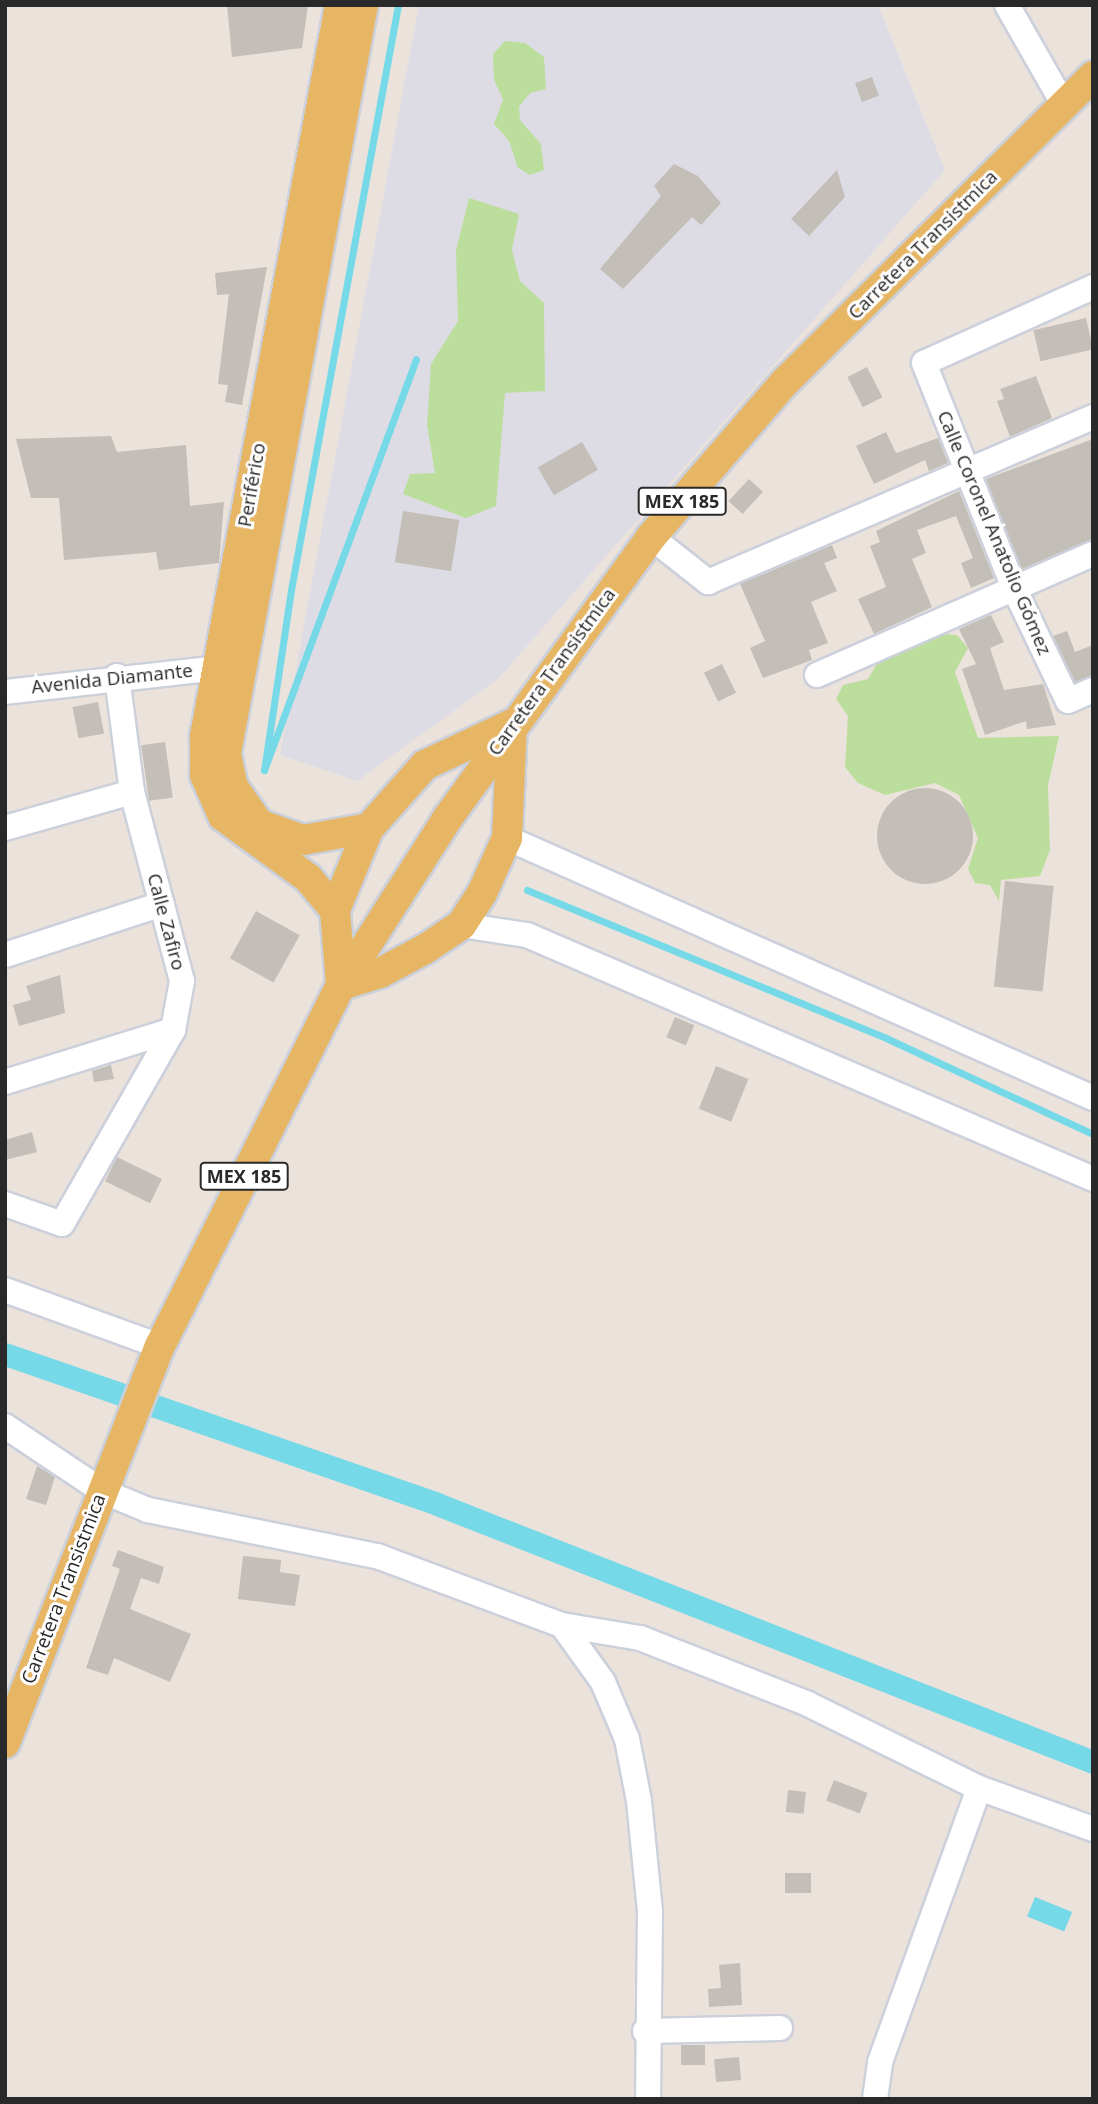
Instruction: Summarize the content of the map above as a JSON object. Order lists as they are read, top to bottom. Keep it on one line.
{"streets":{"main road":["Carretera Transistmica","Periférico","MEX 185"],"street":["Calle Coronel Anatolio Gómez","Avenida Diamante","Calle Zafiro"]},"crossings":[["Periférico","Avenida Diamante"],["Avenida Diamante","Calle Zafiro"]]}
